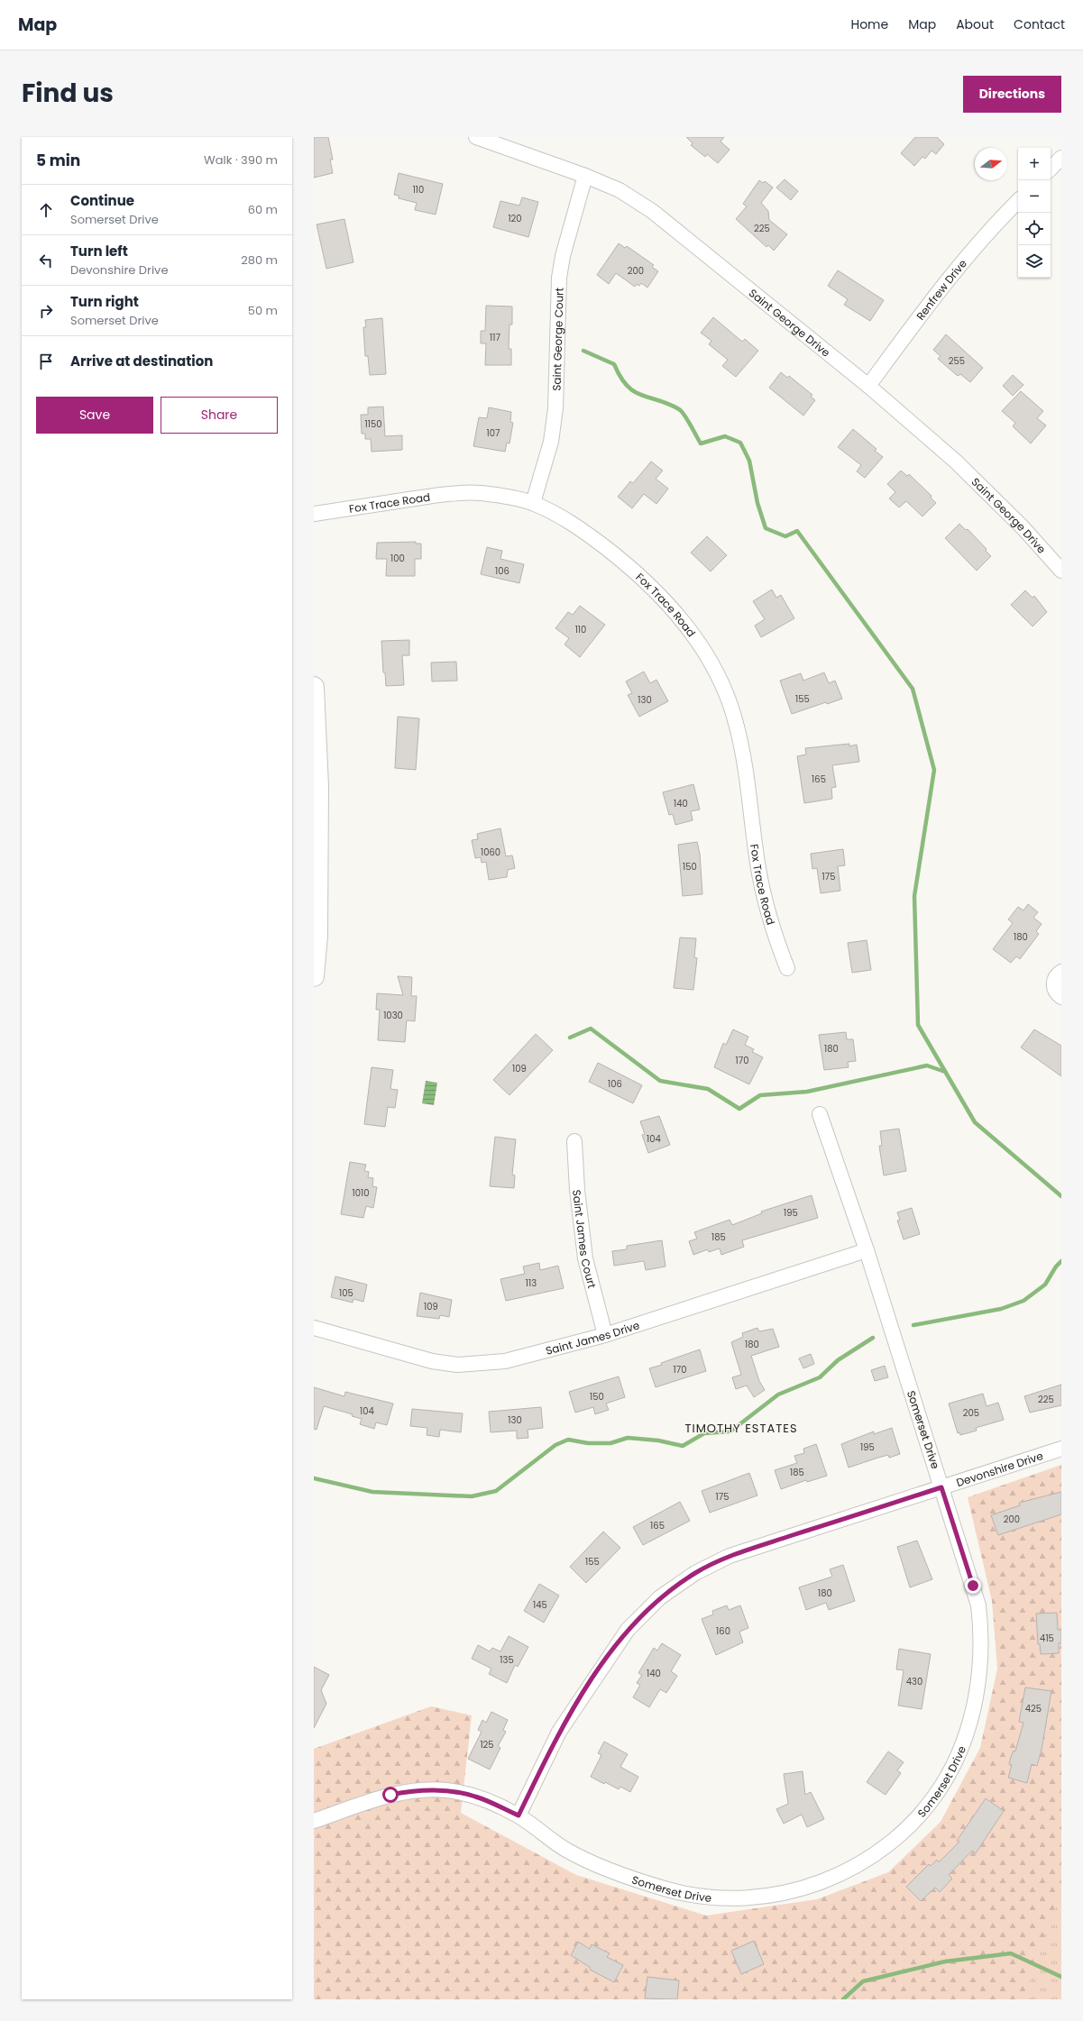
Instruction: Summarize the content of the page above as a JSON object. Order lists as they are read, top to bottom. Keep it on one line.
{"streets":{"street":["Renfrew Drive","Saint George Drive","Saint George Court","Fox Trace Road","Saint James Court","Saint James Drive","Somerset Drive","Devonshire Drive"]},"crossings":[["Renfrew Drive","Saint George Drive"],["Saint George Drive","Saint George Court"],["Saint George Court","Fox Trace Road"],["Saint James Court","Saint James Drive"],["Saint James Drive","Somerset Drive"],["Somerset Drive","Devonshire Drive"]],"districts":["TIMOTHY ESTATES"],"house_numbers":["110","120","225","200","117","255","1150","107","100","106","110","155","130","165","140","1060","150","175","180","1030","180","170","109","106","104","1010","195","185","113","105","109","180","170","150","225","104","205","130","195","185","175","200","165","155","180","145","160","415","135","140","430","425","125"],"north":"right","page":{"header":"Map","nav":["Home","Map","About","Contact"],"title":"Find us","buttons":["Directions",["Save","Share"]],"heading":["5 min","Walk · 390 m"],"map_buttons":["+","−"],"list":[["Continue","Somerset Drive","60 m"],["Turn left","Devonshire Drive","280 m"],["Turn right","Somerset Drive","50 m"],"Arrive at destination"]}}
